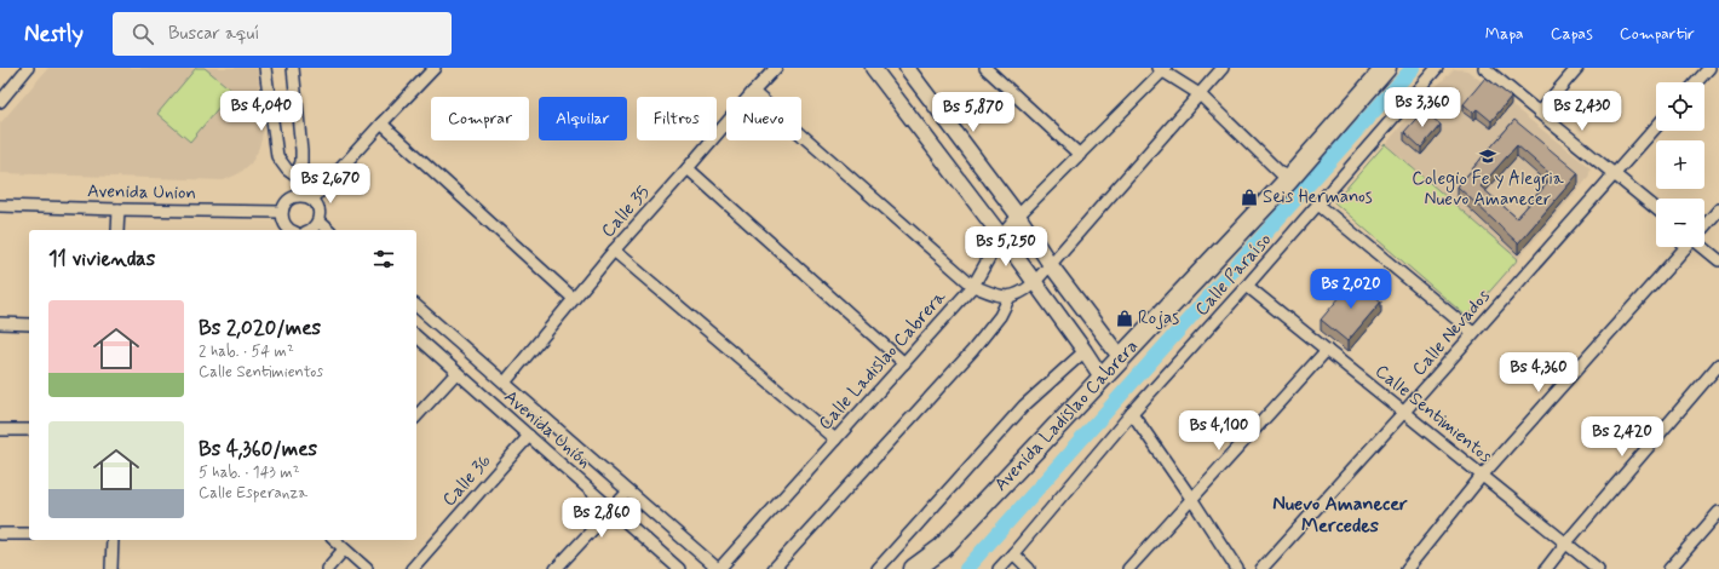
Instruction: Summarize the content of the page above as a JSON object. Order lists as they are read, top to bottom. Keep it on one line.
{"streets":{"highway":["Avenida Ladislao Cabrera"],"street":["Avenida Union","Calle 35","Calle Paraíso","Calle Nevados","Calle Ladislao Cabrera","Calle Sentimientos","Avenida Unión","Calle 36"]},"crossings":[["Calle Paraíso","Calle Sentimientos"],["Calle Nevados","Calle Sentimientos"],["Avenida Unión","Calle 36"]],"districts":["Nuevo Amanecer Mercedes"],"places":{"school or university":["Colegio Fe y Alegria Nuevo Amanecer"],"shop":["Seis Hermanos","Rojas"]},"page":{"header":"Nestly","search":"Buscar aquí","nav":["Mapa","Capas","Compartir"],"map_buttons":["+","−"],"price":["Bs 3,360","Bs 4,040","Bs 2,430","Bs 5,870","Bs 2,670","Bs 5,250","Bs 2,020","Bs 4,360","Bs 4,100","Bs 2,420","Bs 2,860"],"chip":["Comprar","Alquilar","Filtros","Nuevo"],"heading":"11 viviendas","list":[{"name":"Bs 2,020/mes","note":"2 hab. · 54 m² · Calle Sentimientos"},{"name":"Bs 4,360/mes","note":"5 hab. · 143 m² · Calle Esperanza"}]}}
